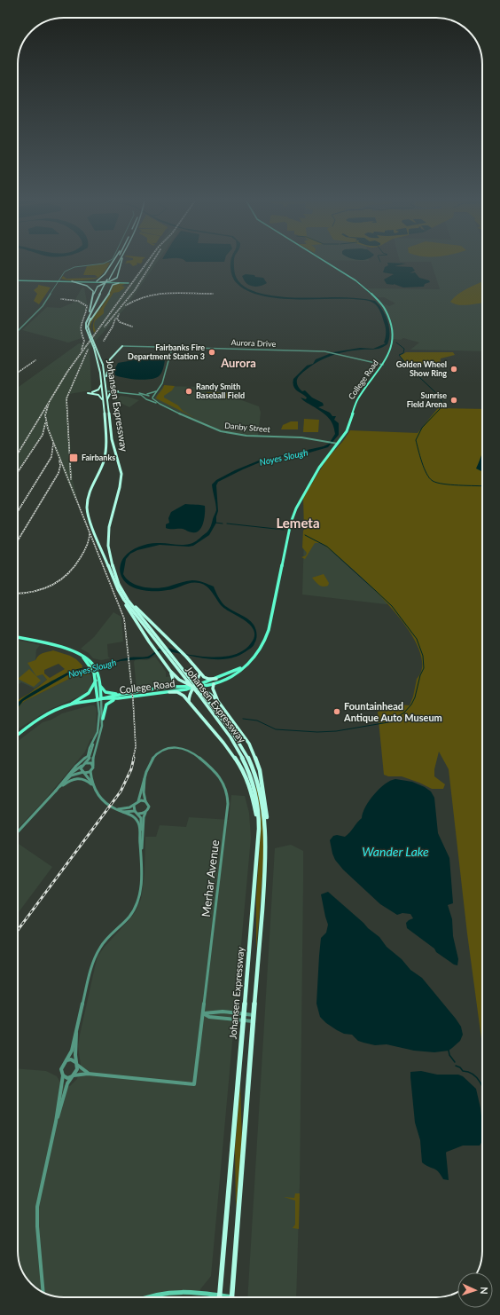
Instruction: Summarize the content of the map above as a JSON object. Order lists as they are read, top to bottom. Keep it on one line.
{"streets":{"highway":["Johansen Expressway"],"main road":["College Road"],"street":["Aurora Drive","Danby Street","Merhar Avenue"]},"crossings":[["Aurora Drive","College Road"],["College Road","Danby Street"]],"districts":["Aurora","Lemeta"],"water":["Noyes Slough","Wander Lake"],"places":{"other":["Fairbanks Fire Department Station 3","Golden Wheel Show Ring","Randy Smith Baseball Field","Sunrise Field Arena","Fountainhead Antique Auto Museum"],"transit":["Fairbanks"]},"north":"right"}
